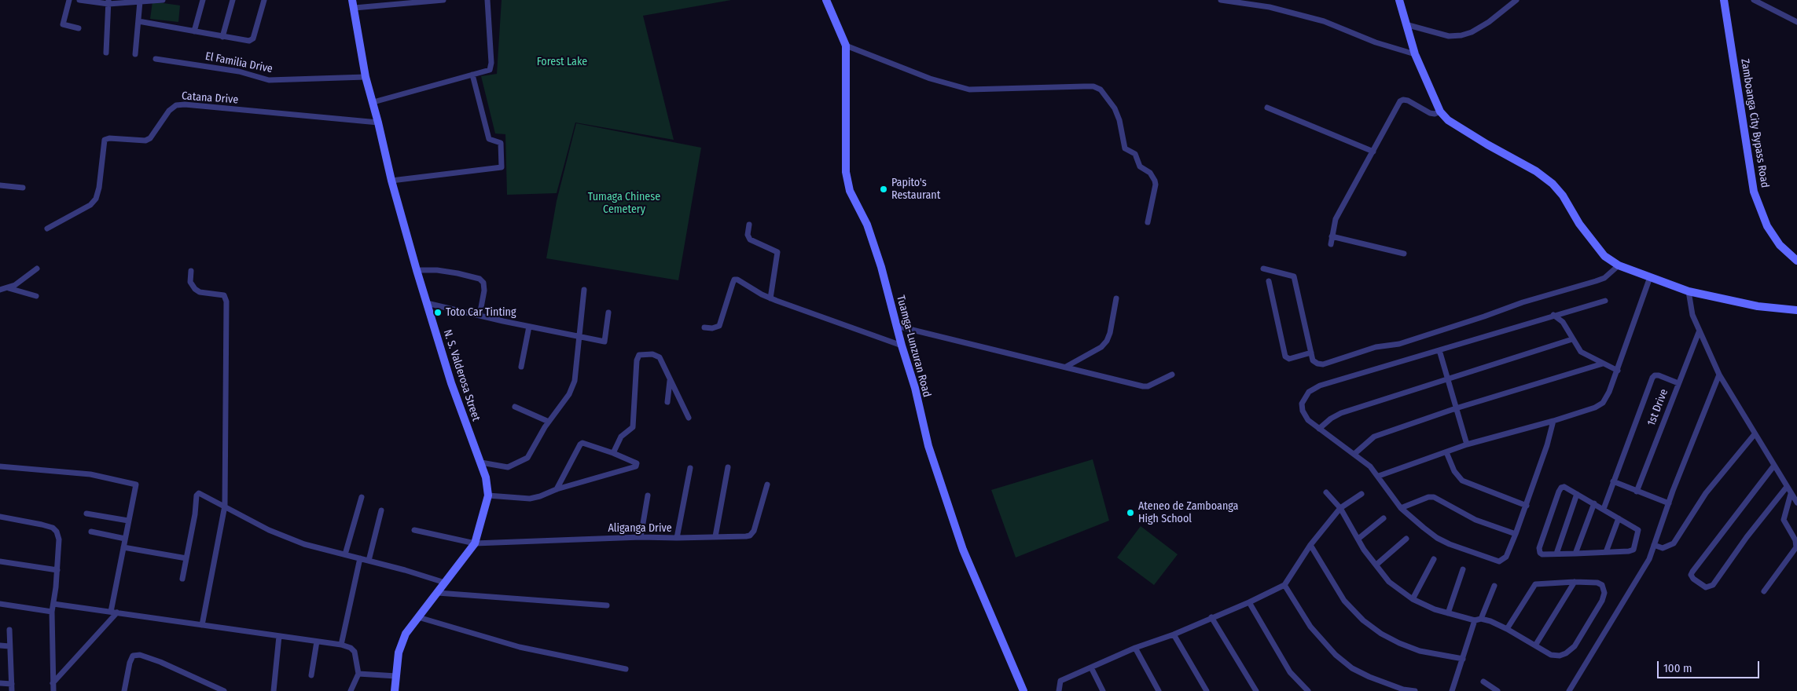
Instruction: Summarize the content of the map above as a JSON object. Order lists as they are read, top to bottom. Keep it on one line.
{"streets":{"street":["El Familia Drive","Catana Drive","Zamboanga City Bypass Road","Tuamga-Lunzuran Road","N. S. Valderosa Street","1st Drive","Aliganga Drive"]},"crossings":[["El Familia Drive","N. S. Valderosa Street"],["Catana Drive","N. S. Valderosa Street"],["N. S. Valderosa Street","Aliganga Drive"]],"parks":["Forest Lake","Tumaga Chinese Cemetery"],"places":["Papito's Restaurant","Toto Car Tinting","Ateneo de Zamboanga High School"],"scale_bar":"100 m"}
